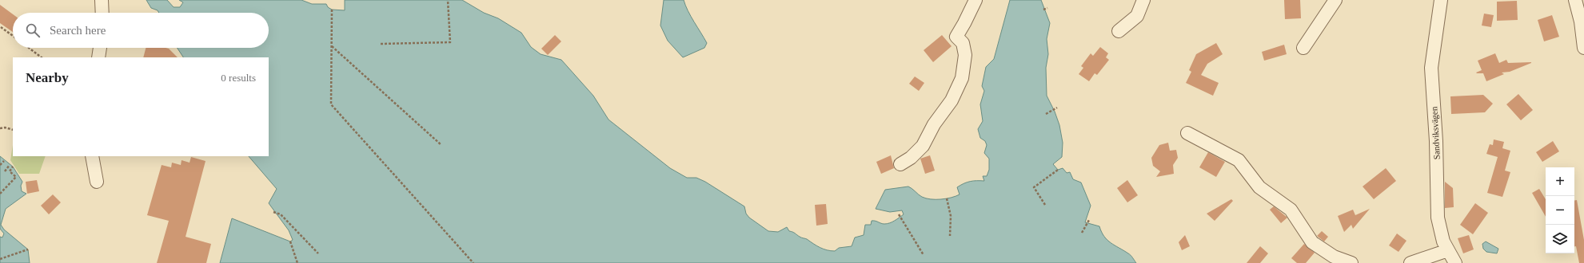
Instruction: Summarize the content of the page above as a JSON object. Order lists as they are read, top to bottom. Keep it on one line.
{"streets":{"street":["Sandviksvägen"]},"page":{"search":"Search here","heading":["Nearby","0 results"],"map_buttons":["+","−"]}}
